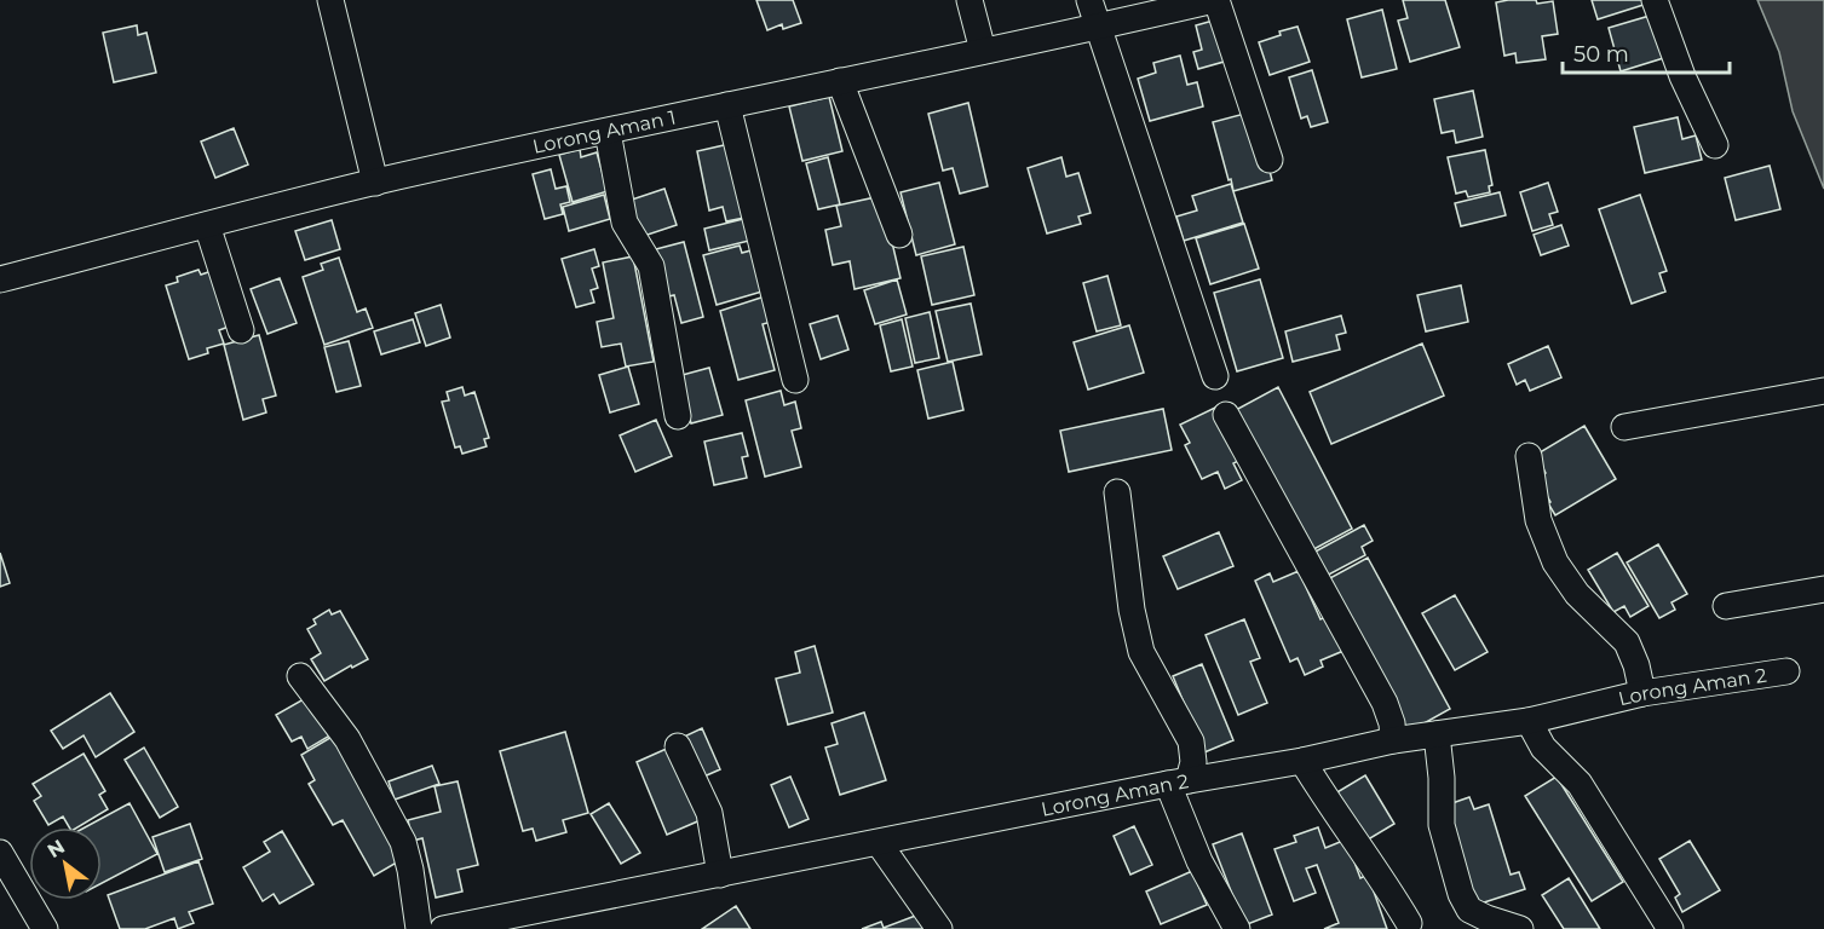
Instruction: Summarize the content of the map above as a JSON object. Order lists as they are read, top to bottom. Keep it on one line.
{"streets":{"street":["Lorong Aman 1","Lorong Aman 2"]},"scale_bar":"50 m","north":"top left"}
